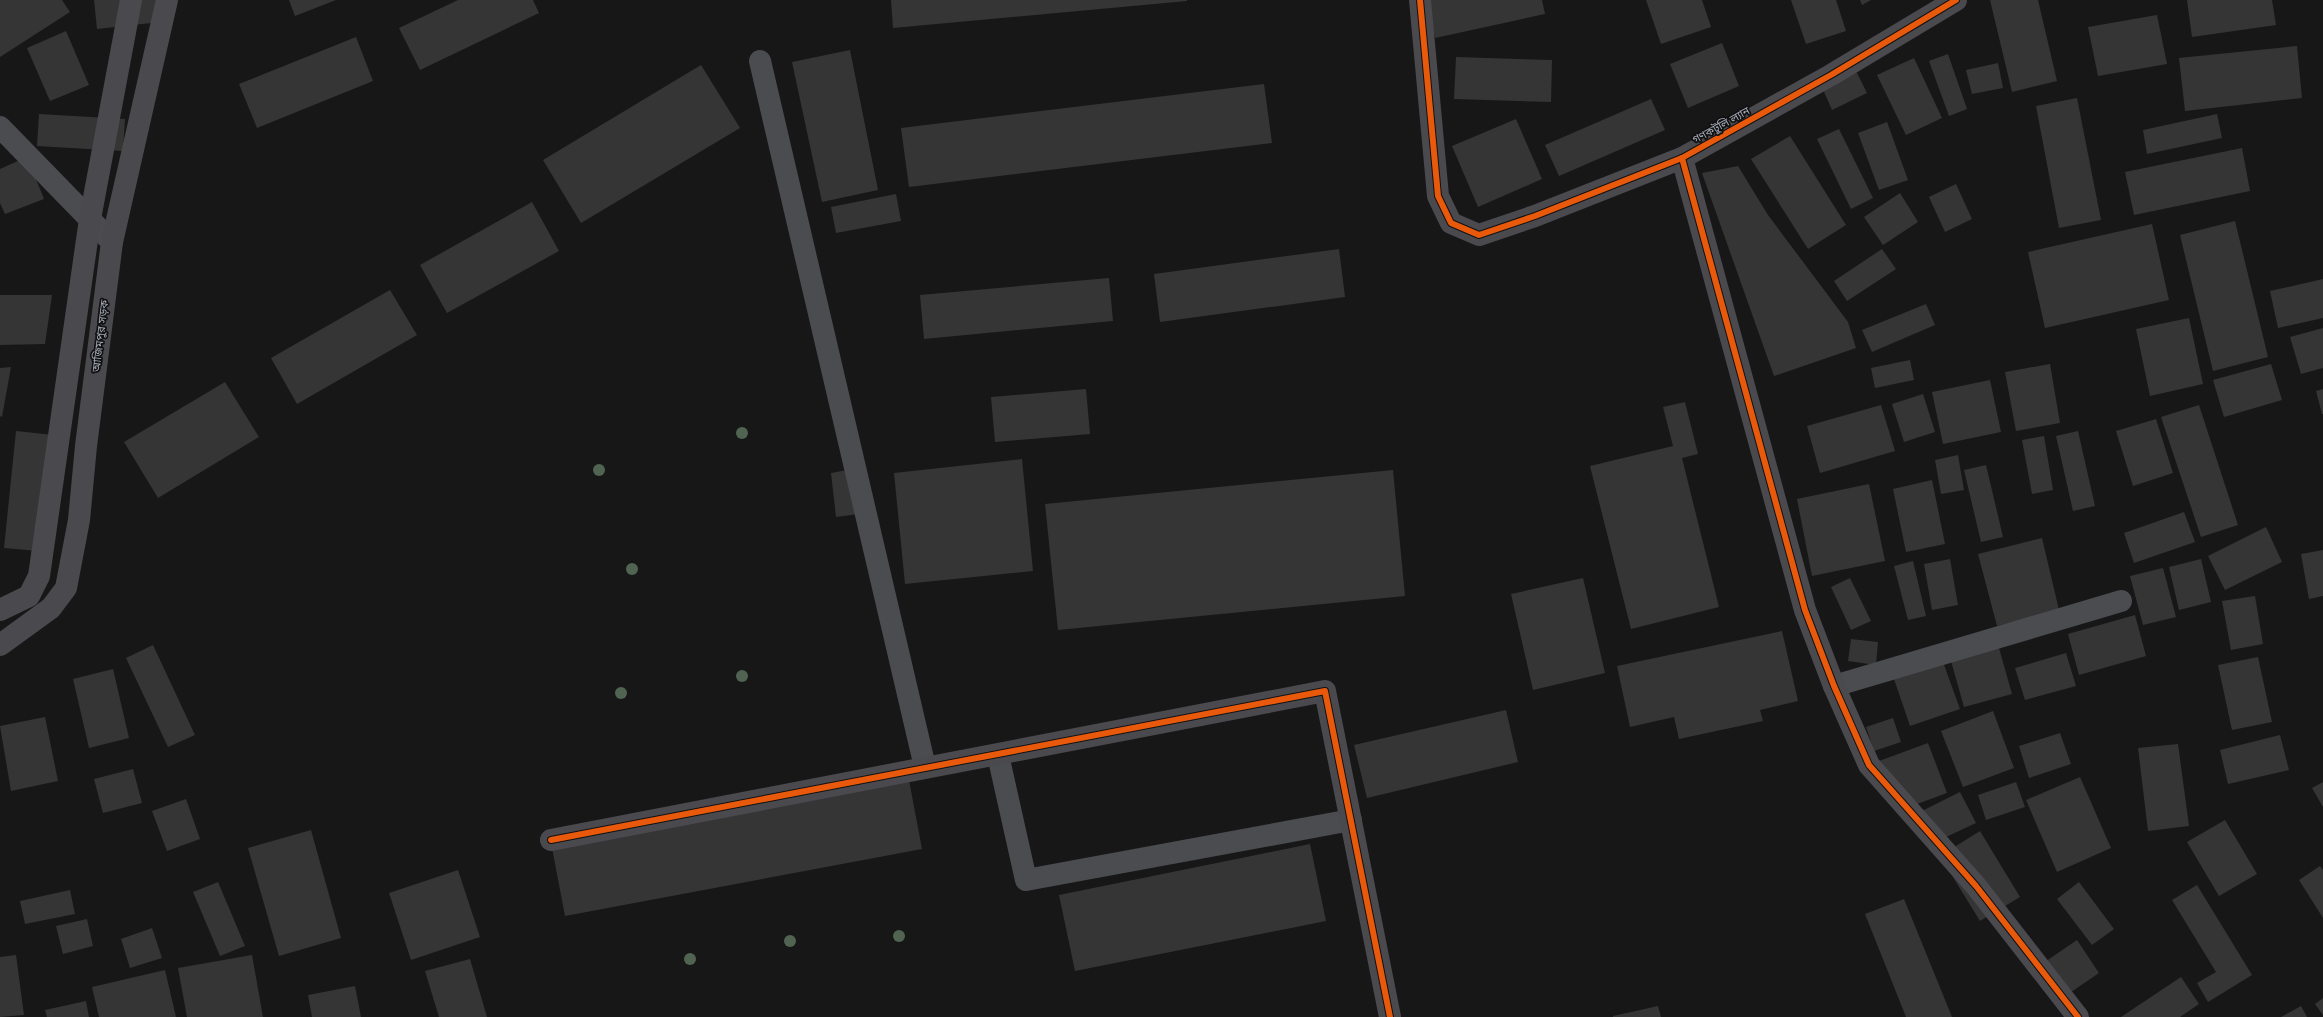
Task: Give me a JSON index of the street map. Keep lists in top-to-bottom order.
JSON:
{
  "streets": {
    "street": ["গণকটুলি ল্যান", "আজিমপুর সড়ক"]
  }
}
